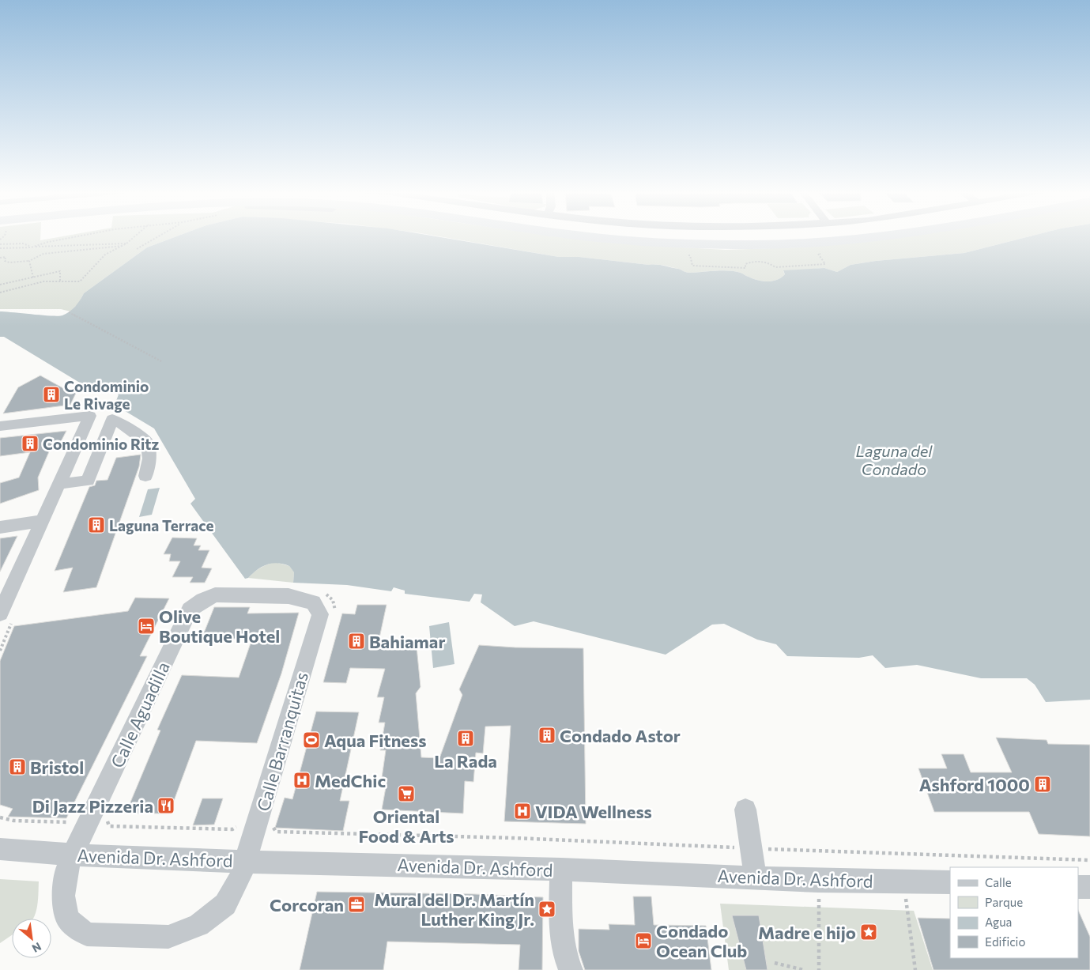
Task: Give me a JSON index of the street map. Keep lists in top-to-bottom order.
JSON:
{
  "streets": {
    "street": ["Calle Aguadilla", "Calle Barranquitas", "Avenida Dr. Ashford"]
  },
  "crossings": [
    ["Calle Aguadilla", "Calle Barranquitas"],
    ["Calle Aguadilla", "Avenida Dr. Ashford"],
    ["Calle Barranquitas", "Avenida Dr. Ashford"]
  ],
  "water": ["Laguna del Condado"],
  "places": {
    "building": [
      "Condominio Le Rivage",
      "Condominio Ritz",
      "Laguna Terrace",
      "Bahiamar",
      "Condado Astor",
      "La Rada",
      "Bristol",
      "Ashford 1000"
    ],
    "hotel": ["Olive Boutique Hotel", "Condado Ocean Club"],
    "sports": ["Aqua Fitness"],
    "hospital": ["MedChic", "VIDA Wellness"],
    "supermarket": ["Oriental Food & Arts"],
    "restaurant": ["Di Jazz Pizzeria"],
    "office": ["Corcoran"],
    "place": ["Mural del Dr. Martín Luther King Jr.", "Madre e hijo"]
  },
  "legend": [
    "Calle",
    "Parque",
    "Agua",
    "Edificio"
  ],
  "north": "bottom right"
}
